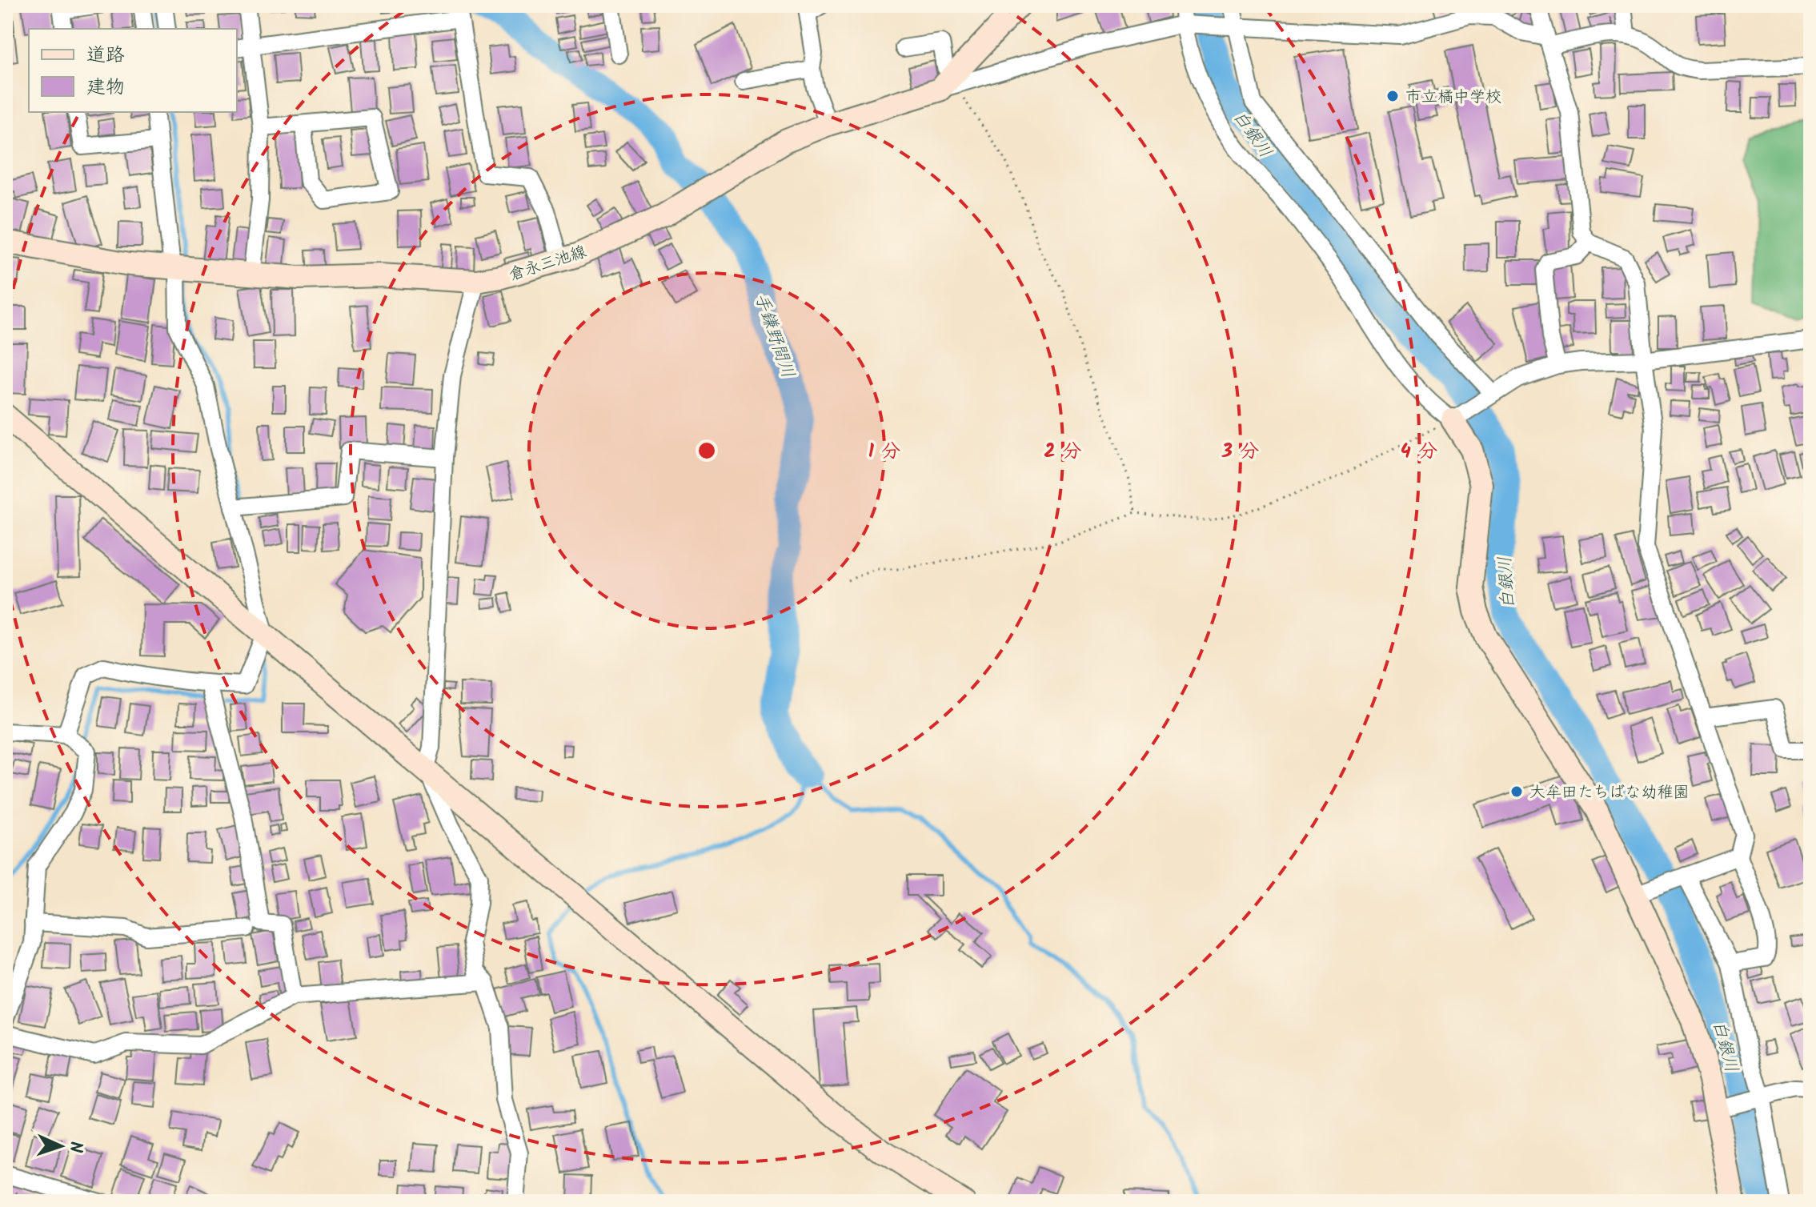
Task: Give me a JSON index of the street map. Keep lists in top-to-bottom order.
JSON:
{
  "streets": {
    "street": ["倉永三池線"]
  },
  "water": ["白銀川", "手鎌野間川"],
  "places": ["市立橘中学校", "大牟田たちばな幼稚園"],
  "legend": ["道路", "建物"],
  "north": "right",
  "rings": [
    "1 分",
    "2 分",
    "3 分",
    "4 分"
  ]
}
